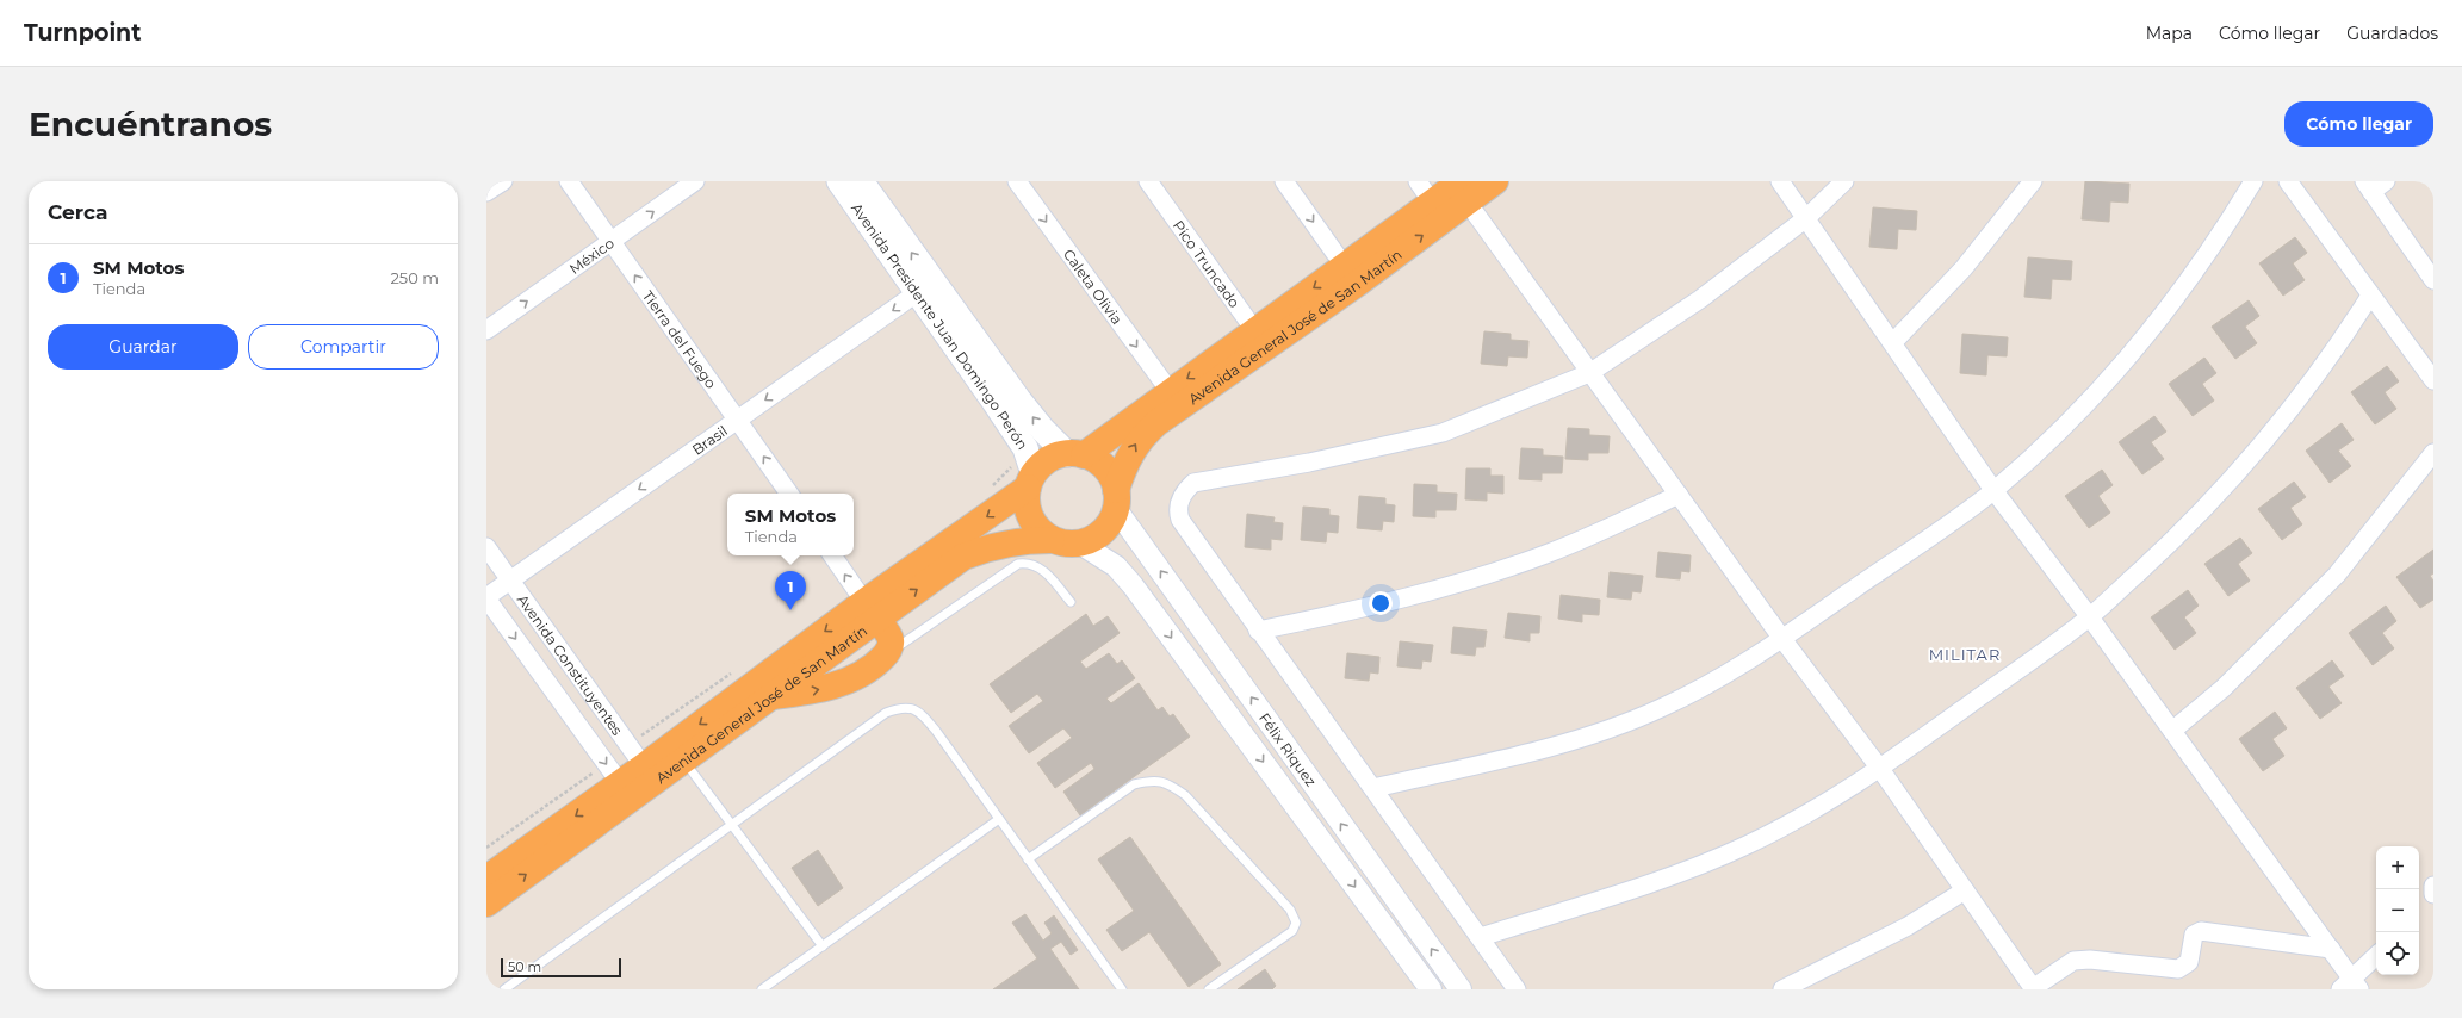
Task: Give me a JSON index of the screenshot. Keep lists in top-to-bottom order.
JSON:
{
  "streets": {
    "highway": ["Avenida General José de San Martín"],
    "main road": ["Avenida Presidente Juan Domingo Perón"],
    "street": [
      "México",
      "Pico Truncado",
      "Caleta Olivia",
      "Tierra del Fuego",
      "Brasil",
      "Avenida Constituyentes",
      "Félix Riquez"
    ]
  },
  "crossings": [
    ["México", "Tierra del Fuego"],
    ["Pico Truncado", "Avenida General José de San Martín"],
    ["Caleta Olivia", "Avenida General José de San Martín"],
    ["Avenida General José de San Martín", "Avenida Presidente Juan Domingo Perón"],
    ["Avenida General José de San Martín", "Avenida Constituyentes"],
    ["Avenida General José de San Martín", "Félix Riquez"],
    ["Avenida Presidente Juan Domingo Perón", "Brasil"],
    ["Avenida Presidente Juan Domingo Perón", "Félix Riquez"],
    ["Tierra del Fuego", "Brasil"],
    ["Brasil", "Avenida Constituyentes"]
  ],
  "one_way": [
    "México",
    "Caleta Olivia",
    "Tierra del Fuego",
    "Brasil"
  ],
  "districts": ["MILITAR"],
  "scale_bar": "50 m",
  "page": {
    "header": "Turnpoint",
    "nav": ["Mapa", "Cómo llegar", "Guardados"],
    "buttons": [
      "Cómo llegar",
      ["Guardar", "Compartir"]
    ],
    "title": "Encuéntranos",
    "heading": "Cerca",
    "list": [
      {
        "mark": "1",
        "name": "SM Motos",
        "note": "Tienda",
        "value": "250 m"
      }
    ],
    "popup": ["SM Motos", "Tienda"],
    "pins": "1",
    "map_buttons": ["+", "−"],
    "scale": "50 m"
  }
}
